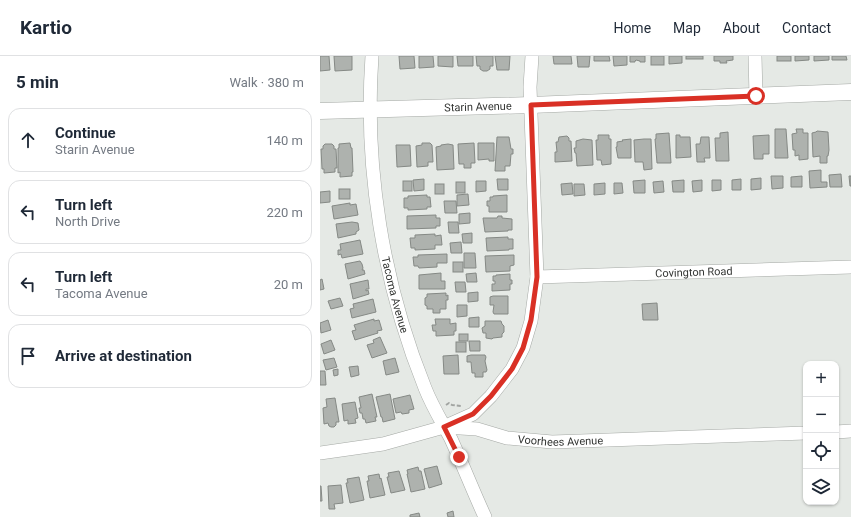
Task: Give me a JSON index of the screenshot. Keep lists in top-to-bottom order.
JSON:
{
  "streets": {
    "street": [
      "Starin Avenue",
      "Covington Road",
      "Tacoma Avenue",
      "Voorhees Avenue"
    ]
  },
  "crossings": [
    ["Starin Avenue", "Tacoma Avenue"],
    ["Tacoma Avenue", "Voorhees Avenue"]
  ],
  "page": {
    "header": "Kartio",
    "nav": [
      "Home",
      "Map",
      "About",
      "Contact"
    ],
    "heading": ["5 min", "Walk · 380 m"],
    "list": [
      ["Continue", "Starin Avenue", "140 m"],
      ["Turn left", "North Drive", "220 m"],
      ["Turn left", "Tacoma Avenue", "20 m"],
      "Arrive at destination"
    ],
    "map_buttons": ["+", "−"]
  }
}
